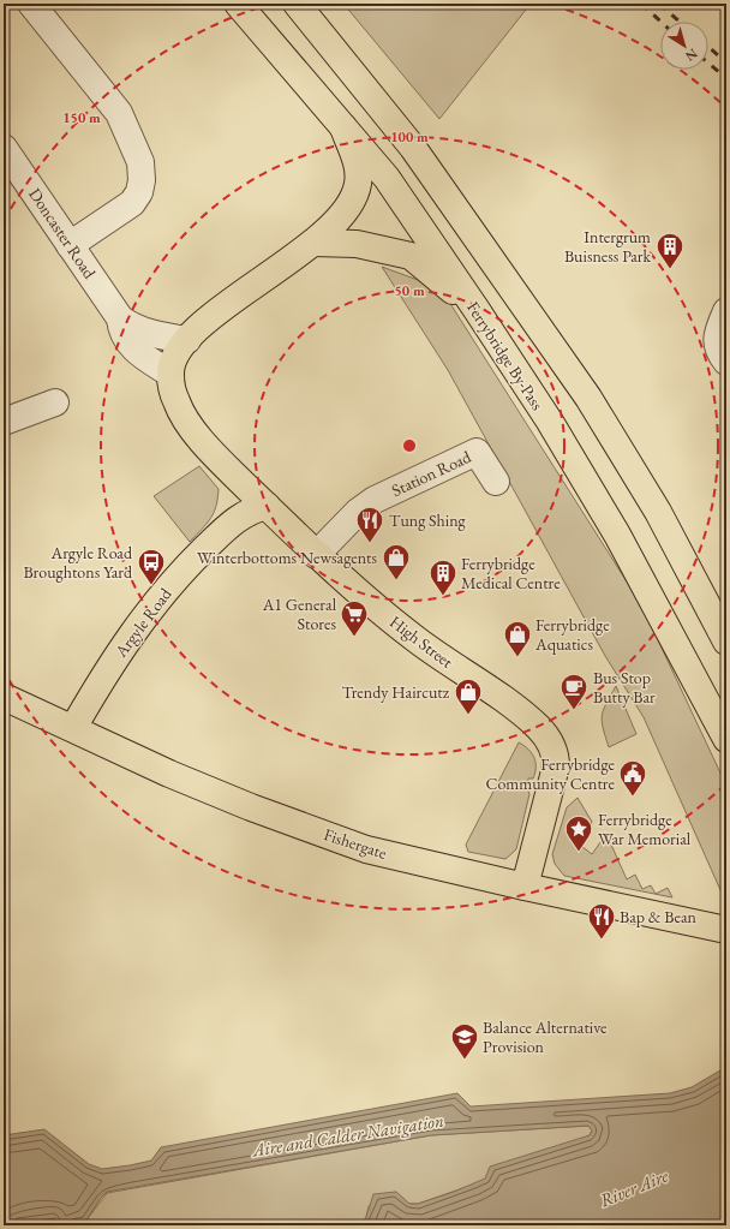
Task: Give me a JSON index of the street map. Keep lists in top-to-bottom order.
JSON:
{
  "streets": {
    "main road": [
      "Ferrybridge By-Pass",
      "Argyle Road",
      "High Street",
      "Fishergate"
    ],
    "street": ["Doncaster Road", "Station Road"]
  },
  "crossings": [
    ["Station Road", "High Street"],
    ["Argyle Road", "High Street"],
    ["Argyle Road", "Fishergate"],
    ["High Street", "Fishergate"]
  ],
  "water": ["Aire and Calder Navigation", "River Aire"],
  "places": {
    "building": ["Intergrum Buisness Park", "Ferrybridge Medical Centre"],
    "restaurant": ["Tung Shing", "Bap & Bean"],
    "shop": ["Winterbottoms Newsagents", "Ferrybridge Aquatics", "Trendy Haircutz"],
    "bus stop": ["Argyle Road Broughtons Yard"],
    "supermarket": ["A1 General Stores"],
    "cafe": ["Bus Stop Butty Bar"],
    "public building": ["Ferrybridge Community Centre"],
    "place": ["Ferrybridge War Memorial"],
    "school or university": ["Balance Alternative Provision"]
  },
  "north": "bottom right",
  "rings": ["150 m", "100 m", "50 m"]
}
